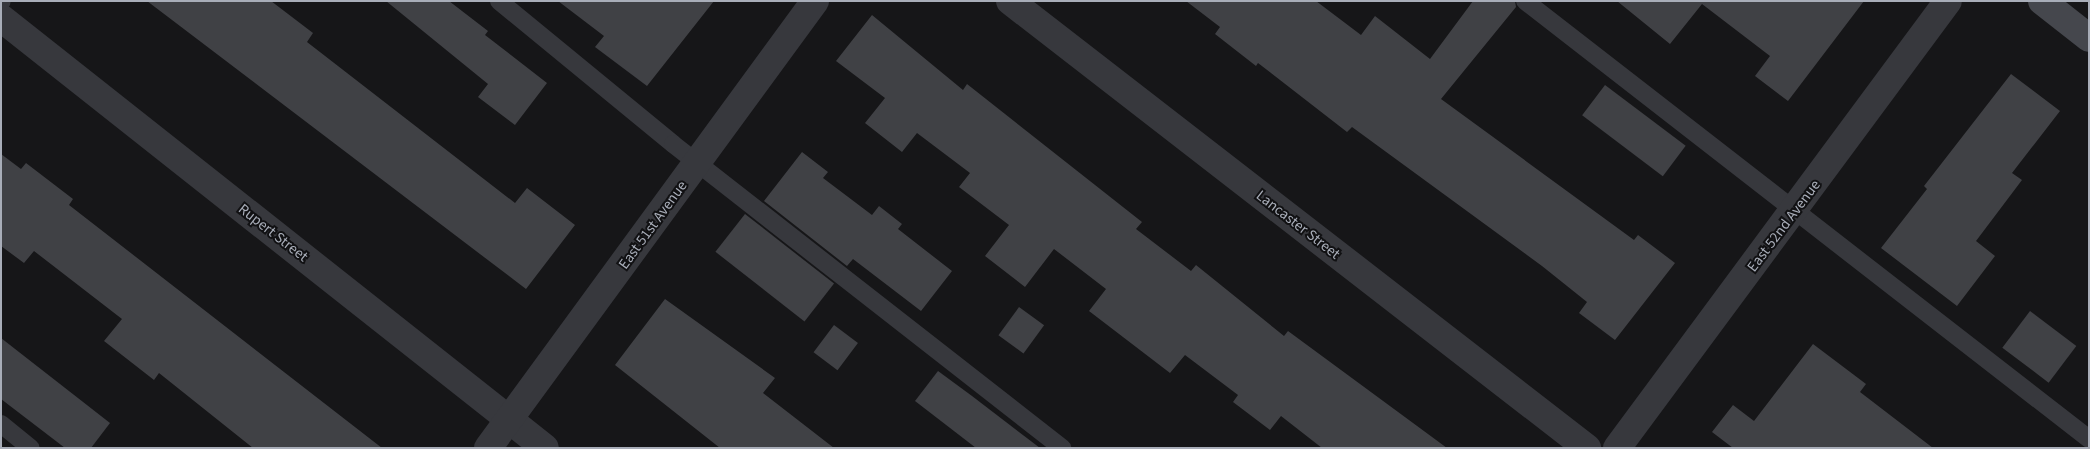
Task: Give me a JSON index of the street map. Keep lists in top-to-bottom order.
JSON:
{
  "streets": {
    "street": [
      "East 51st Avenue",
      "Lancaster Street",
      "East 52nd Avenue",
      "Rupert Street"
    ]
  },
  "crossings": [
    ["East 51st Avenue", "Rupert Street"]
  ]
}
